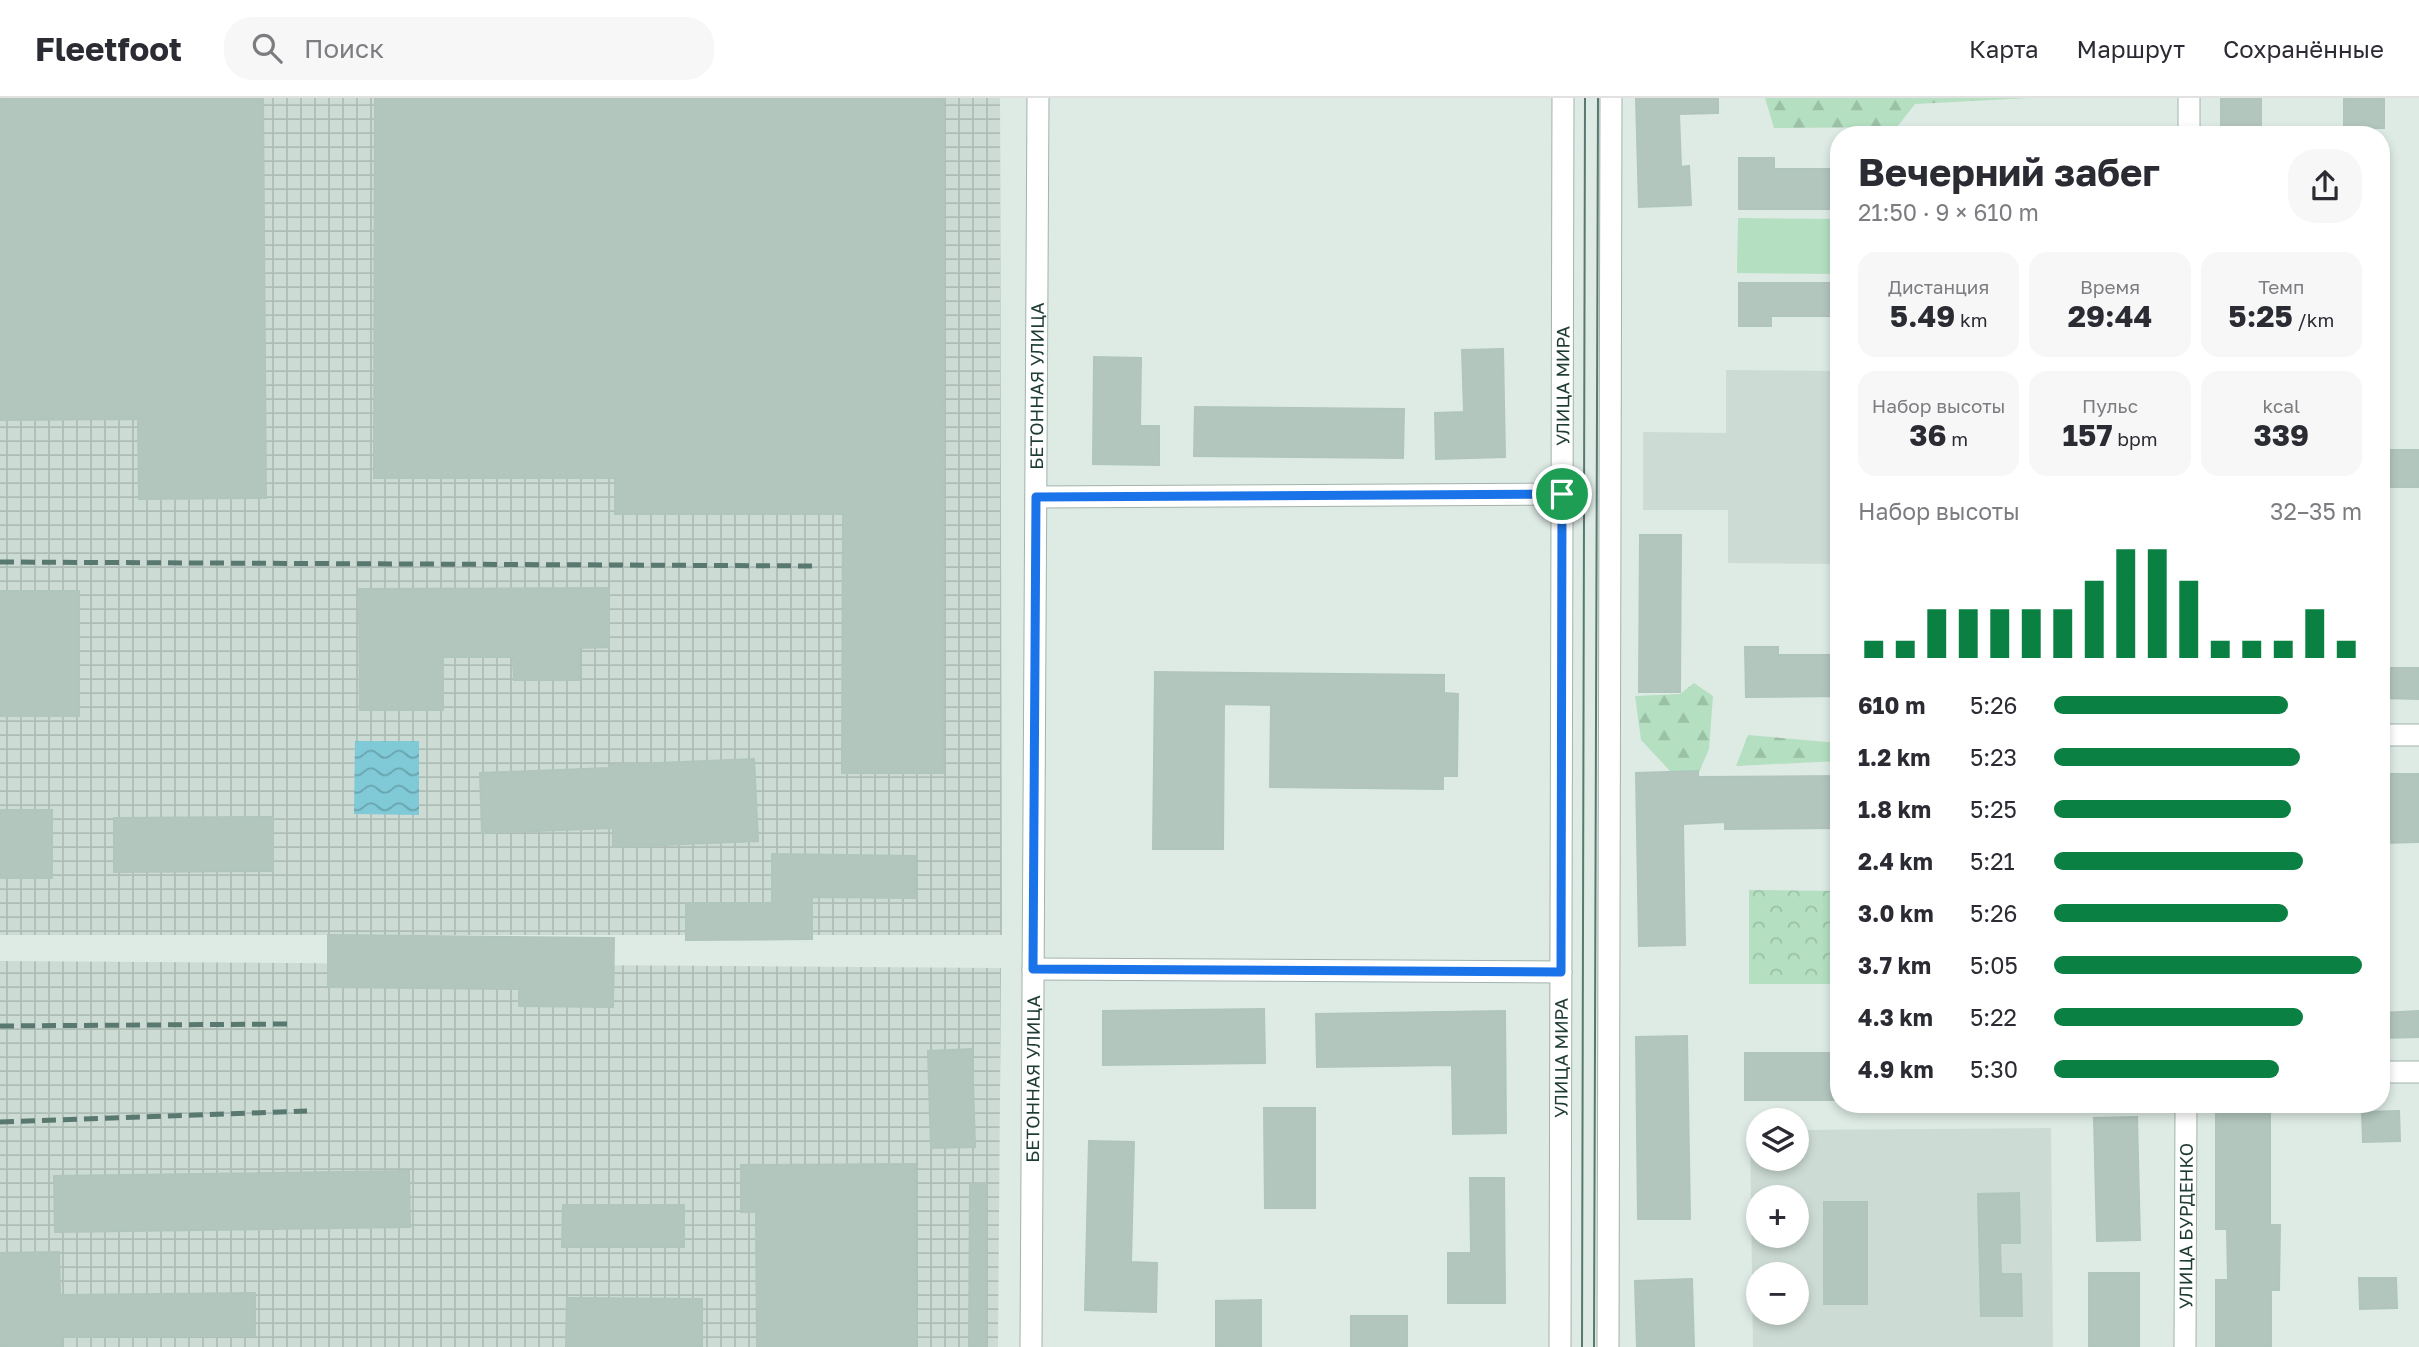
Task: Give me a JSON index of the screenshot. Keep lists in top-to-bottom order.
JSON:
{
  "streets": {
    "street": ["БЕТОННАЯ УЛИЦА", "УЛИЦА МИРА", "УЛИЦА БУРДЕНКО"]
  },
  "page": {
    "header": "Fleetfoot",
    "search": "Поиск",
    "nav": ["Карта", "Маршрут", "Сохранённые"],
    "heading": ["Вечерний забег", "21:50 · 9 × 610 m"],
    "stats": [
      ["Дистанция", "5.49 km"],
      ["Время", "29:44"],
      ["Темп", "5:25 /km"],
      ["Набор высоты", "36 m"],
      ["Пульс", "157 bpm"],
      ["kcal", "339"]
    ],
    "chart": ["Набор высоты", "32–35 m"],
    "list": [
      {
        "name": "610 m",
        "note": "5:26"
      },
      {
        "name": "1.2 km",
        "note": "5:23"
      },
      {
        "name": "1.8 km",
        "note": "5:25"
      },
      {
        "name": "2.4 km",
        "note": "5:21"
      },
      {
        "name": "3.0 km",
        "note": "5:26"
      },
      {
        "name": "3.7 km",
        "note": "5:05"
      },
      {
        "name": "4.3 km",
        "note": "5:22"
      },
      {
        "name": "4.9 km",
        "note": "5:30"
      }
    ],
    "map_buttons": ["+", "−"]
  }
}
